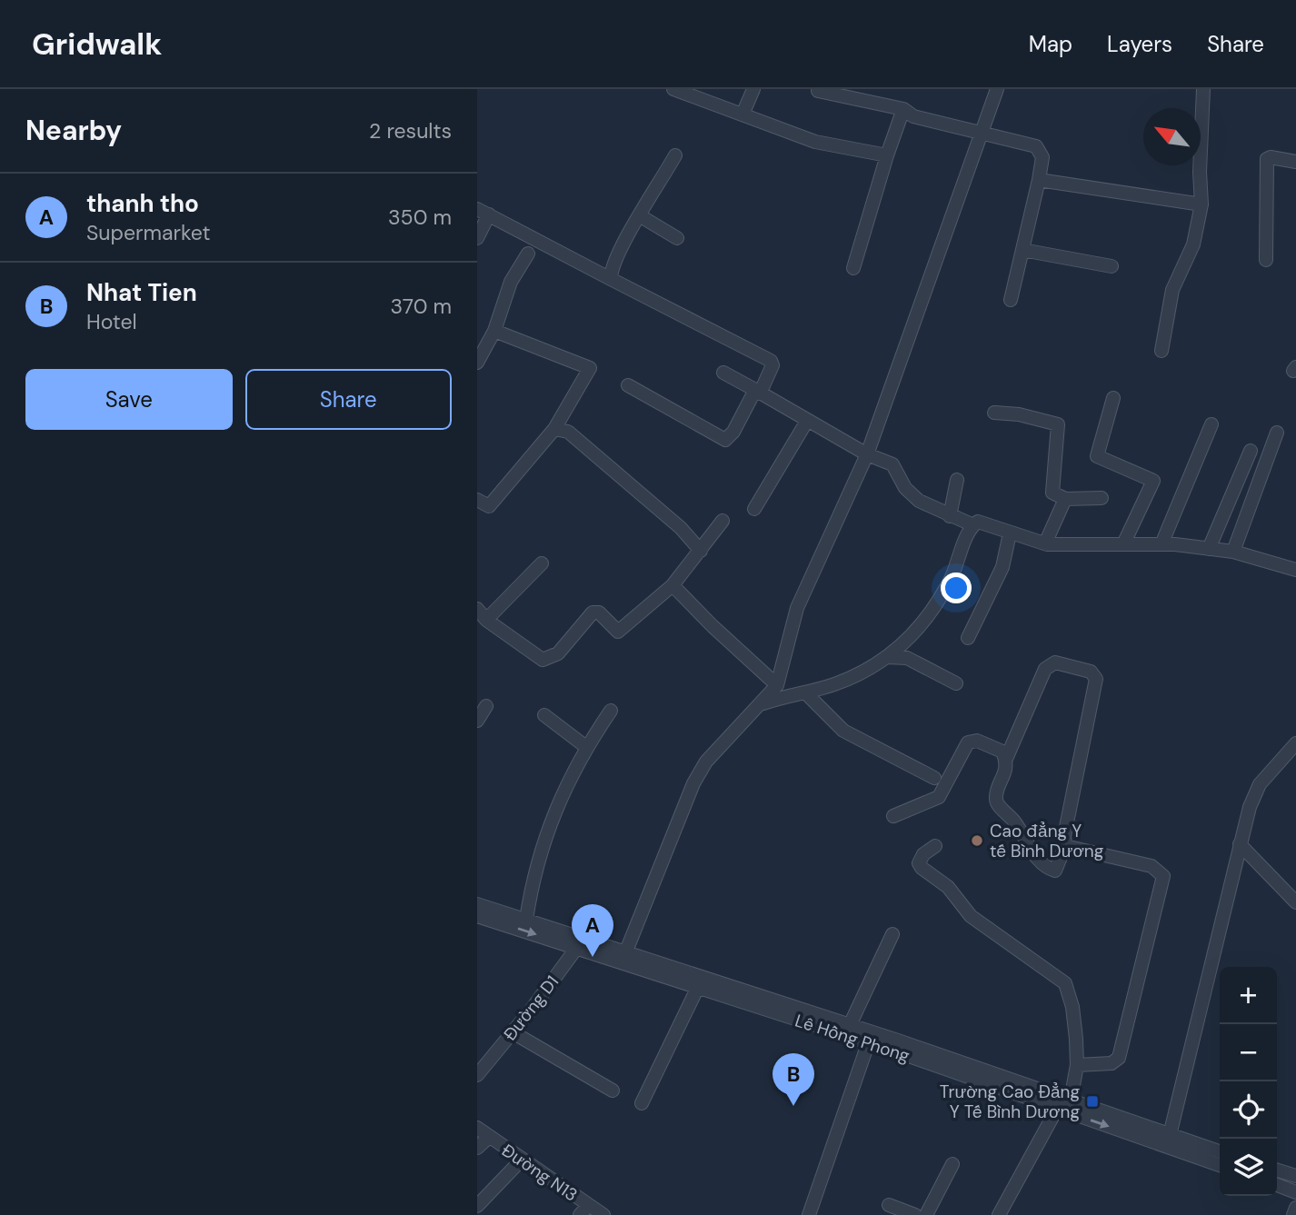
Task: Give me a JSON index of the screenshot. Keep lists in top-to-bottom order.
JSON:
{
  "streets": {
    "street": ["Đường D1", "Lê Hồng Phong", "Đường N13"]
  },
  "crossings": [
    ["Đường D1", "Lê Hồng Phong"]
  ],
  "places": {
    "other": ["Cao đẳng Y tế Bình Dương"],
    "transit": ["Trường Cao Đẳng Y Tế Bình Dương"]
  },
  "north": "top left",
  "page": {
    "header": "Gridwalk",
    "nav": ["Map", "Layers", "Share"],
    "heading": ["Nearby", "2 results"],
    "list": [
      {
        "mark": "A",
        "name": "thanh tho",
        "note": "Supermarket",
        "value": "350 m"
      },
      {
        "mark": "B",
        "name": "Nhat Tien",
        "note": "Hotel",
        "value": "370 m"
      }
    ],
    "buttons": ["Save", "Share"],
    "pins": ["A", "B"],
    "map_buttons": ["+", "−"]
  }
}
